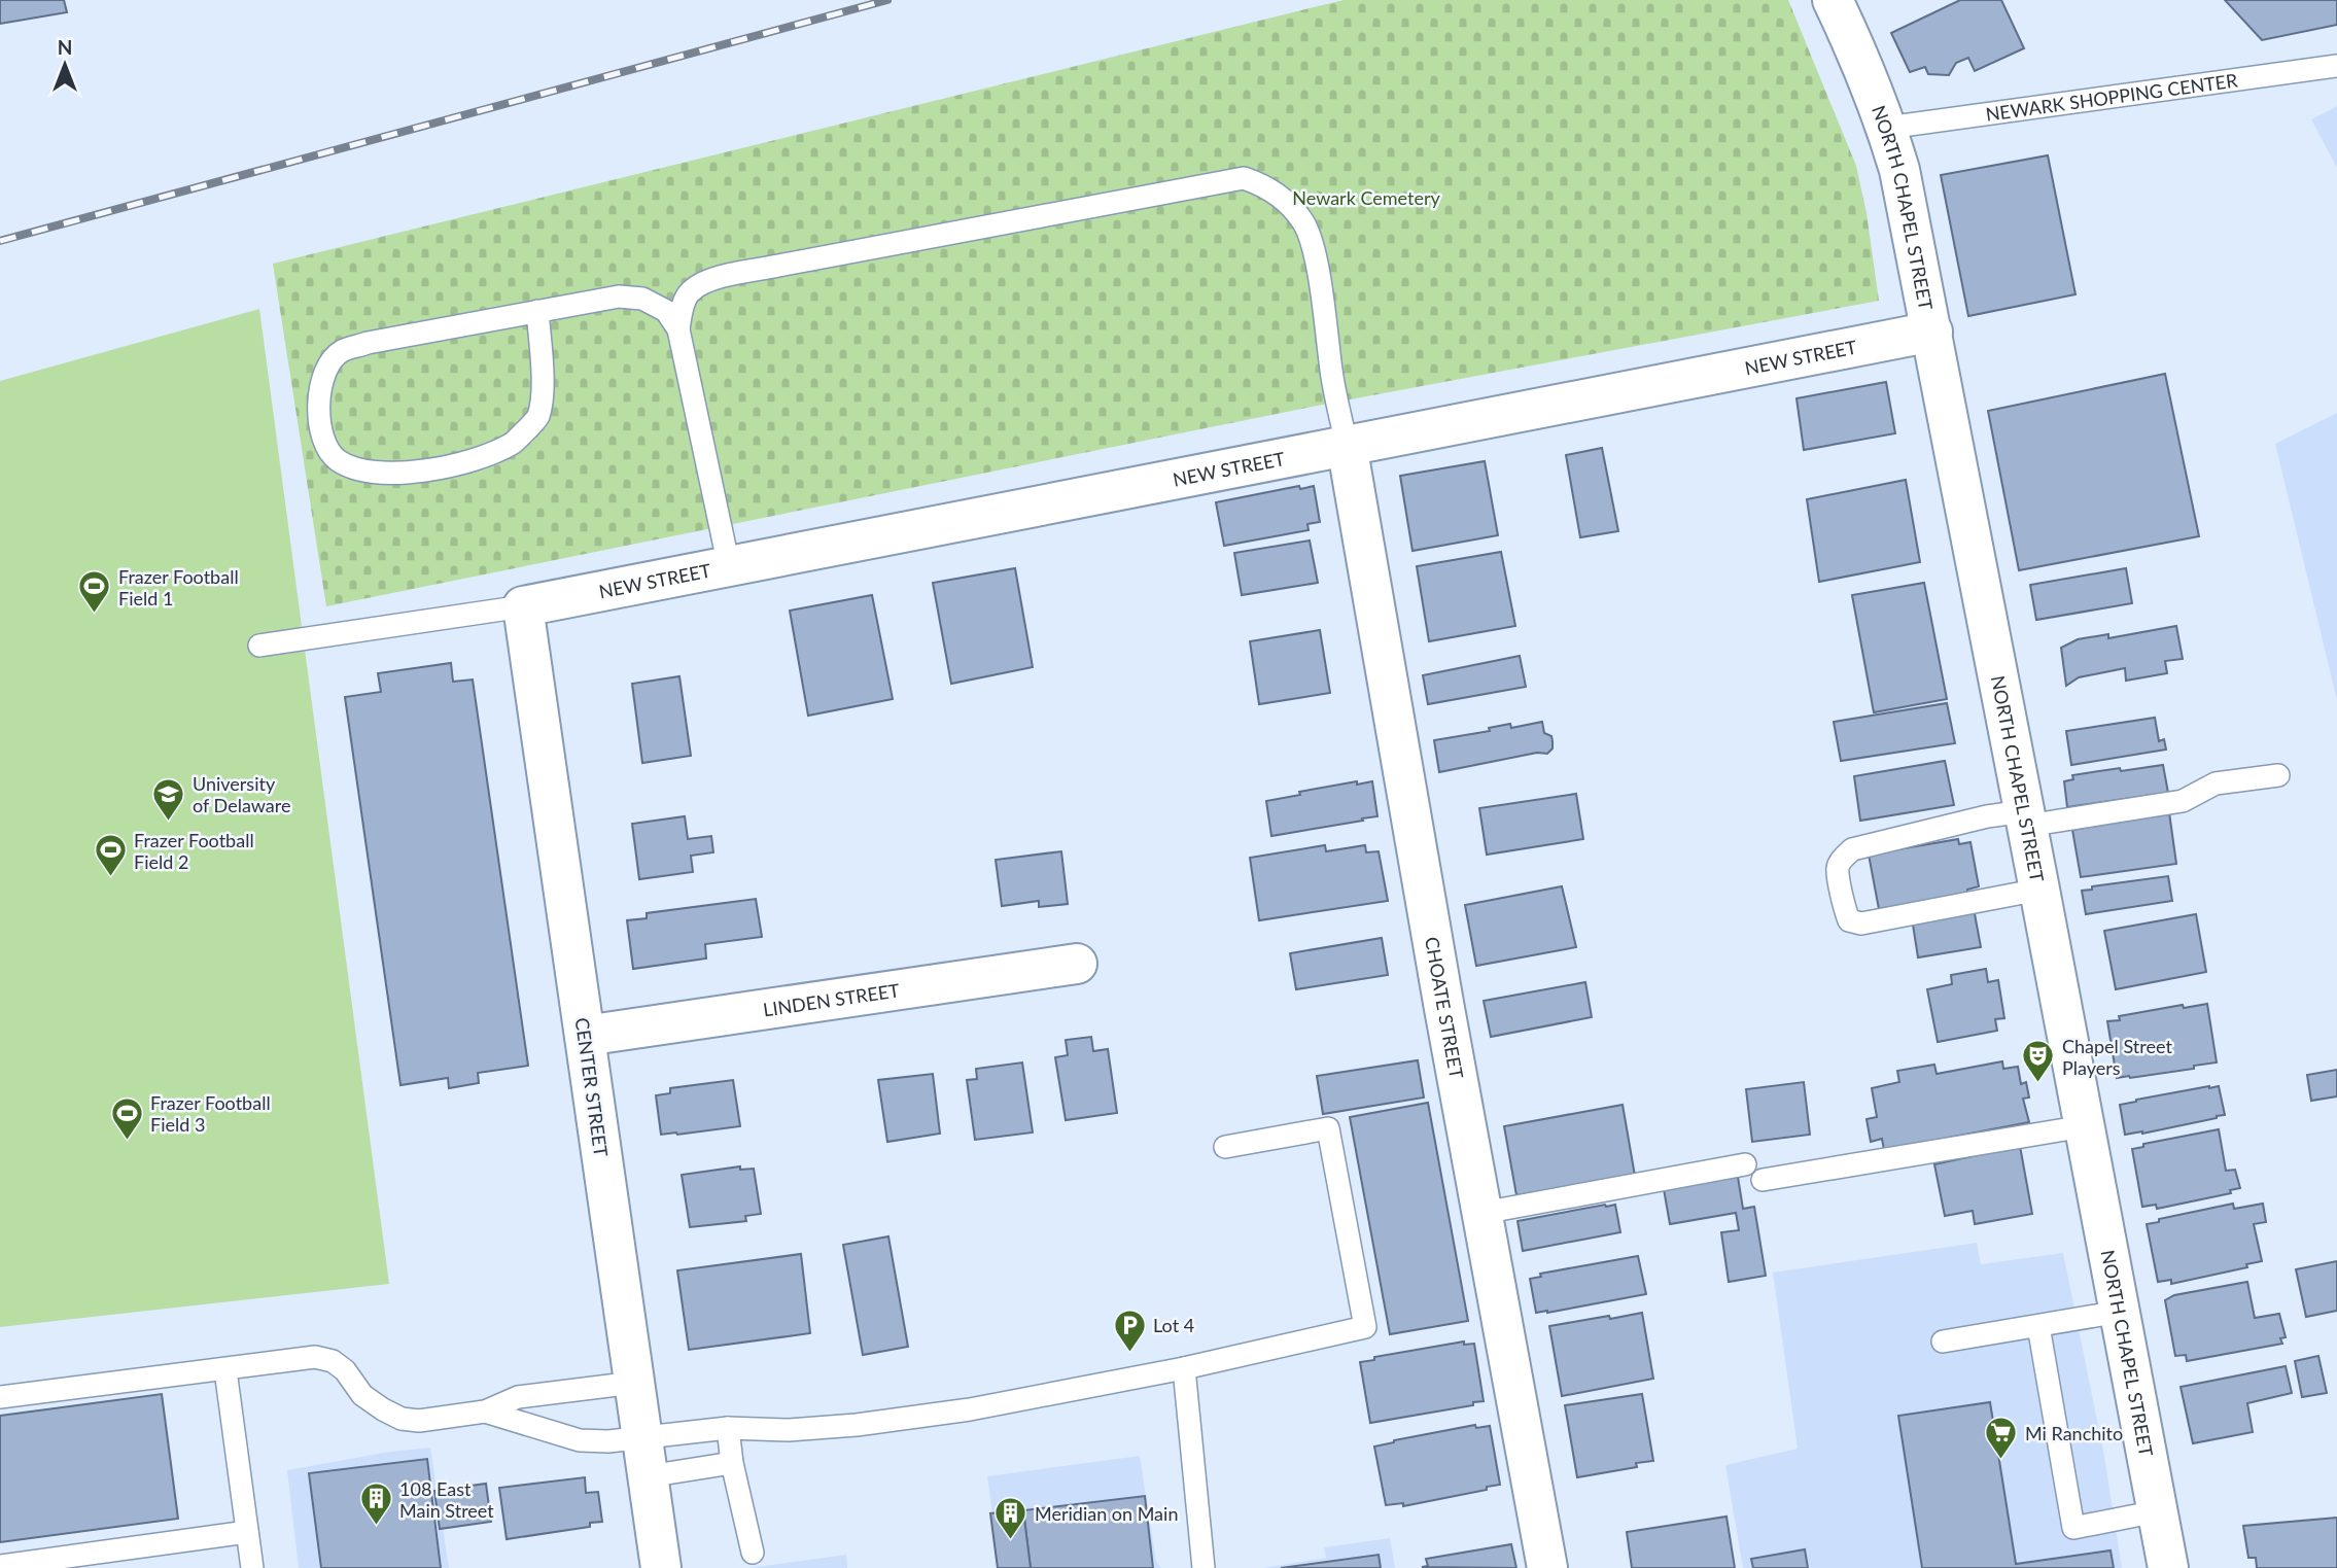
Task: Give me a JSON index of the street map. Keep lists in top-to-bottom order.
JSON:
{
  "streets": {
    "street": [
      "NORTH CHAPEL STREET",
      "NEW STREET",
      "LINDEN STREET",
      "CHOATE STREET",
      "CENTER STREET"
    ],
    "lane": ["NEWARK SHOPPING CENTER"]
  },
  "crossings": [
    ["NEWARK SHOPPING CENTER", "NORTH CHAPEL STREET"],
    ["NORTH CHAPEL STREET", "NEW STREET"],
    ["NEW STREET", "CHOATE STREET"],
    ["NEW STREET", "CENTER STREET"],
    ["LINDEN STREET", "CENTER STREET"]
  ],
  "parks": ["Newark Cemetery"],
  "places": {
    "sports": ["Frazer Football Field 1", "Frazer Football Field 2", "Frazer Football Field 3"],
    "school or university": ["University of Delaware"],
    "theatre": ["Chapel Street Players"],
    "parking": ["Lot 4"],
    "supermarket": ["Mi Ranchito"],
    "building": ["108 East Main Street", "Meridian on Main"]
  },
  "north": "top"
}
